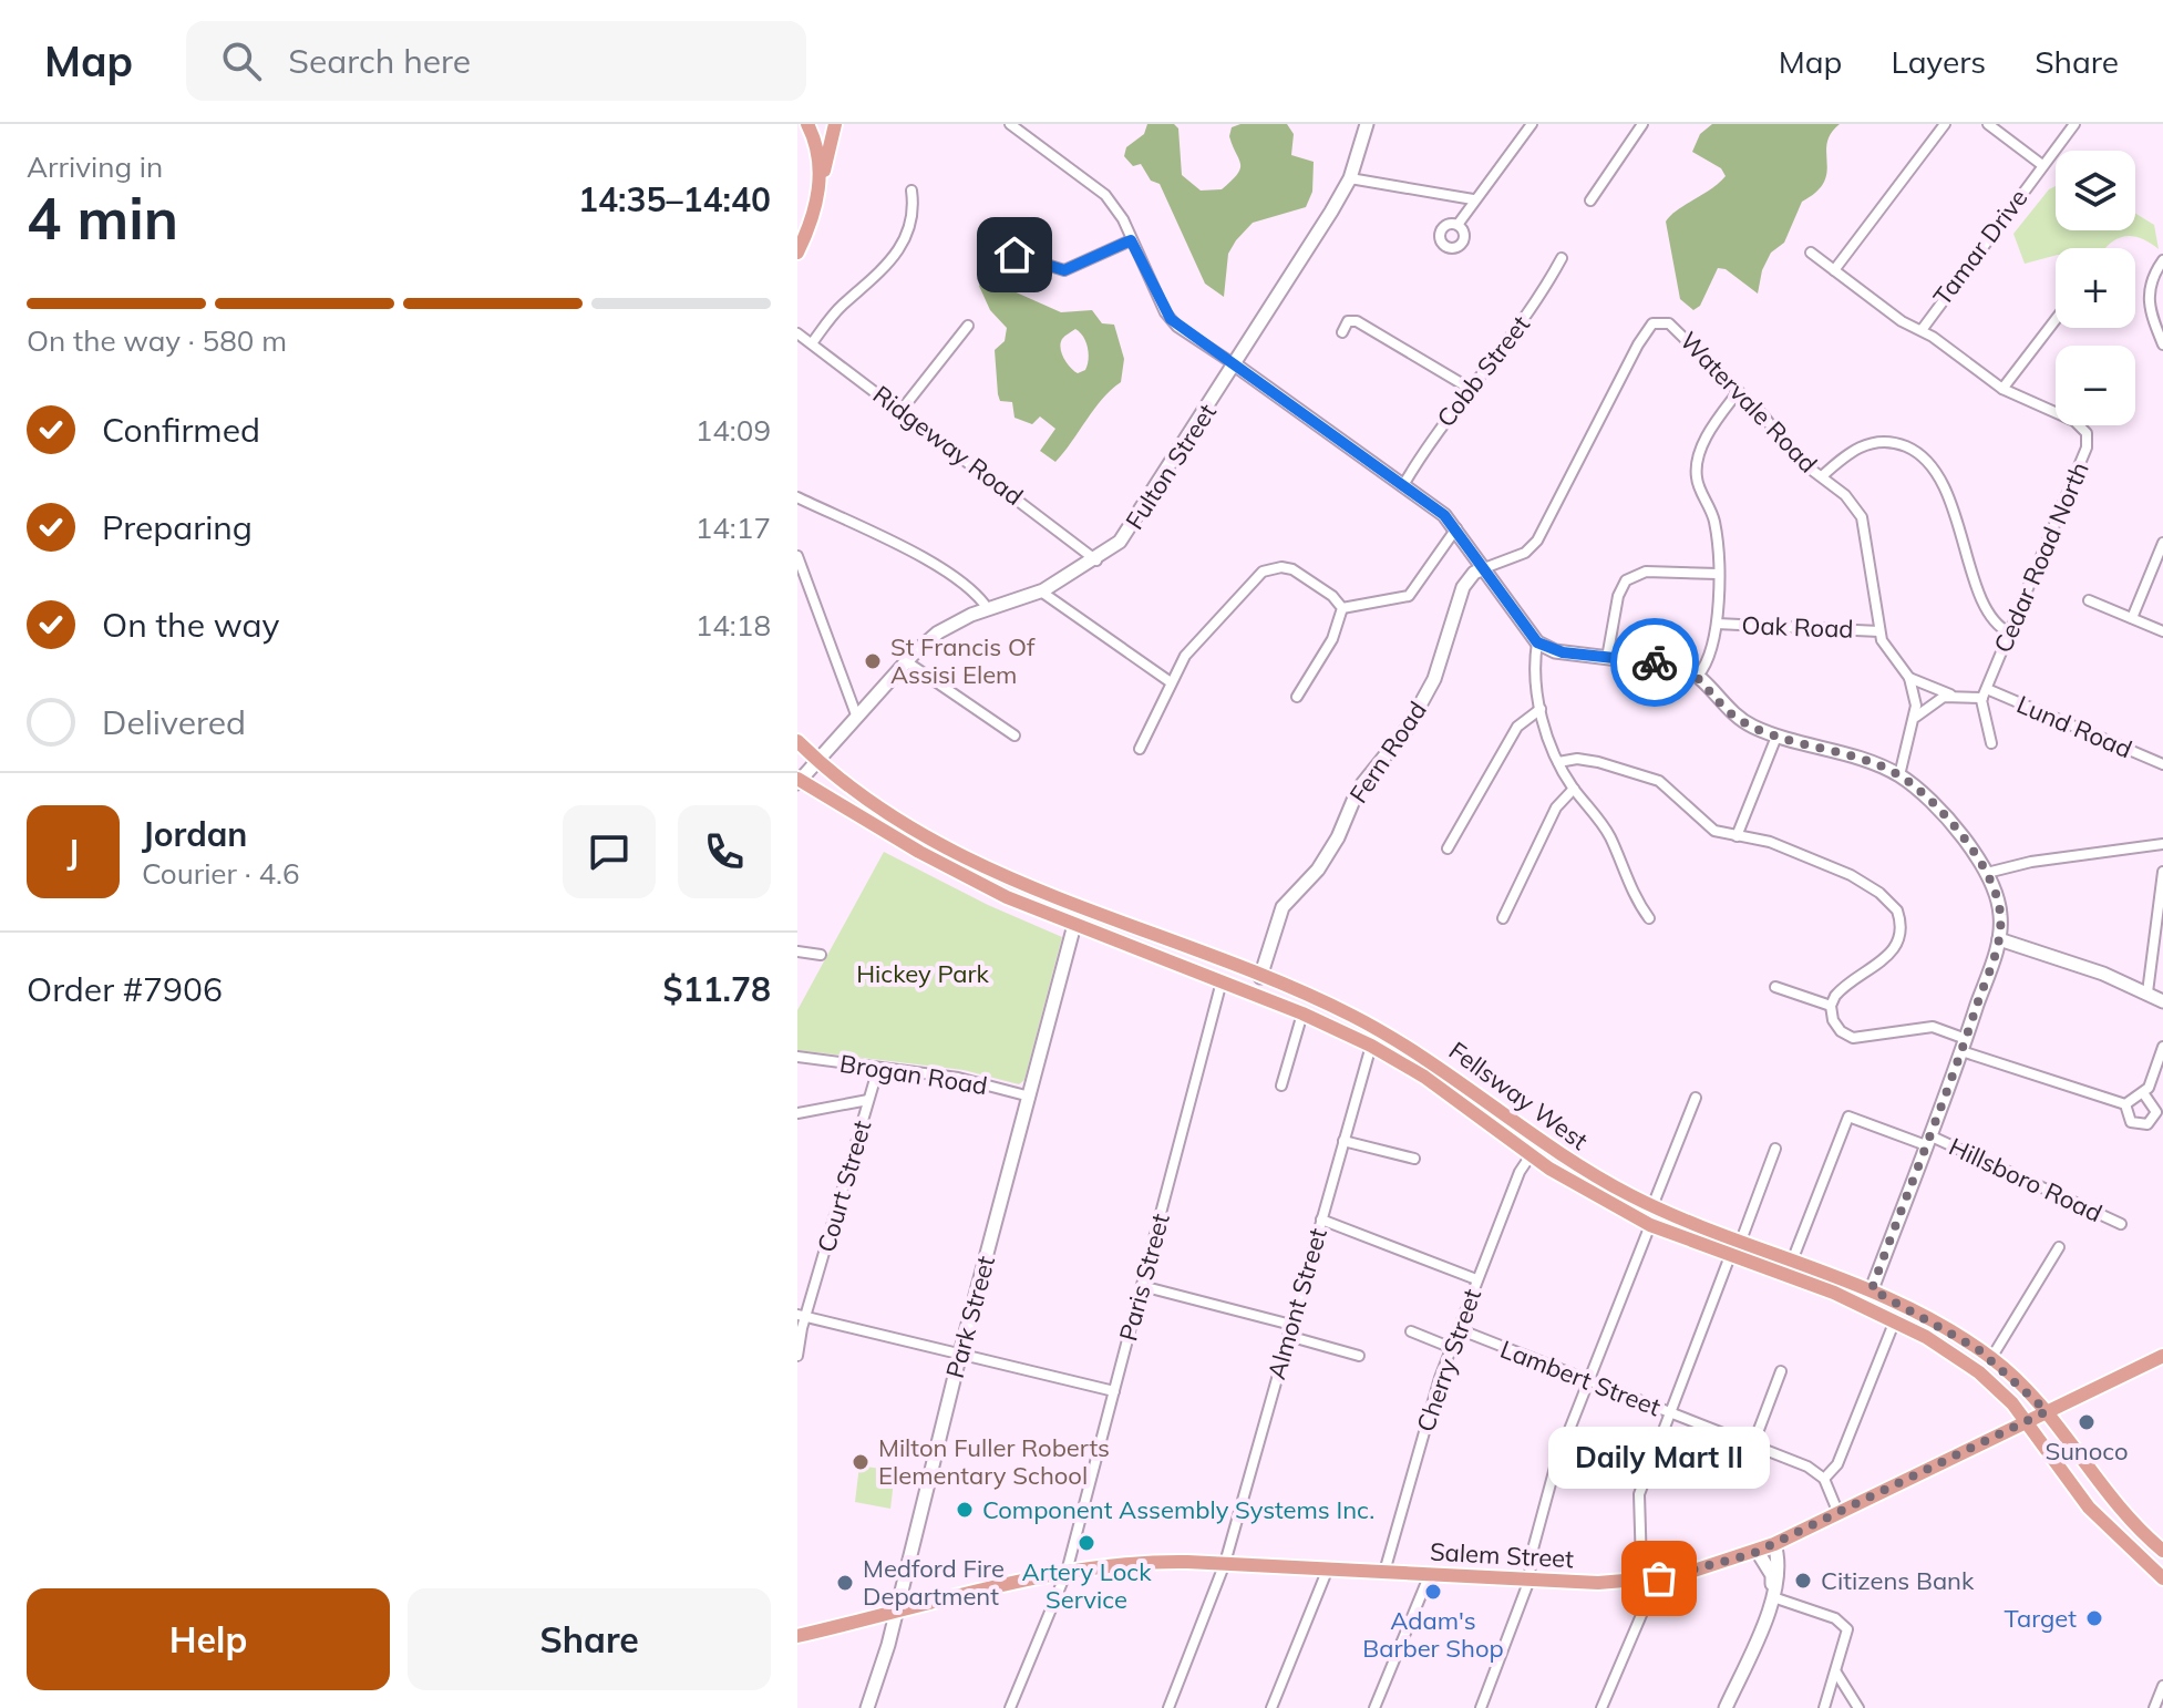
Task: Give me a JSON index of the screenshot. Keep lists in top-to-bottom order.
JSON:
{
  "streets": {
    "main road": ["Fellsway West", "Salem Street"],
    "street": [
      "Tamar Drive",
      "Cobb Street",
      "Watervale Road",
      "Ridgeway Road",
      "Fulton Street",
      "Cedar Road North",
      "Oak Road",
      "Lund Road",
      "Fern Road",
      "Brogan Road",
      "Hillsboro Road",
      "Court Street",
      "Paris Street",
      "Almont Street",
      "Park Street",
      "Cherry Street",
      "Lambert Street"
    ]
  },
  "crossings": [
    ["Tamar Drive", "Cedar Road North"],
    ["Watervale Road", "Oak Road"],
    ["Watervale Road", "Fern Road"],
    ["Ridgeway Road", "Fulton Street"],
    ["Fulton Street", "Fellsway West"],
    ["Cedar Road North", "Lund Road"],
    ["Fern Road", "Fellsway West"],
    ["Brogan Road", "Court Street"],
    ["Brogan Road", "Park Street"],
    ["Fellsway West", "Hillsboro Road"],
    ["Fellsway West", "Paris Street"],
    ["Fellsway West", "Almont Street"],
    ["Fellsway West", "Park Street"],
    ["Fellsway West", "Cherry Street"],
    ["Fellsway West", "Salem Street"],
    ["Paris Street", "Salem Street"],
    ["Almont Street", "Salem Street"],
    ["Park Street", "Salem Street"],
    ["Cherry Street", "Lambert Street"],
    ["Cherry Street", "Salem Street"]
  ],
  "parks": ["Hickey Park"],
  "places": [
    "St Francis Of Assisi Elem",
    "Sunoco",
    "Milton Fuller Roberts Elementary School",
    "Component Assembly Systems Inc.",
    "Artery Lock Service",
    "Daily Mart II",
    "Citizens Bank",
    "Medford Fire Department",
    "Adam's Barber Shop",
    "Target"
  ],
  "page": {
    "header": "Map",
    "search": "Search here",
    "nav": ["Map", "Layers", "Share"],
    "heading": ["4 min", "Arriving in", "14:35–14:40"],
    "panel": [
      "Jordan",
      "Courier · 4.6",
      "Order #7906",
      "$11.78"
    ],
    "map_buttons": ["+", "−"],
    "bar": "On the way · 580 m",
    "list": [
      ["Confirmed", "14:09"],
      ["Preparing", "14:17"],
      ["On the way", "14:18"],
      "Delivered"
    ],
    "round": "J",
    "bubble": "Daily Mart II",
    "buttons": ["Help", "Share"]
  }
}
